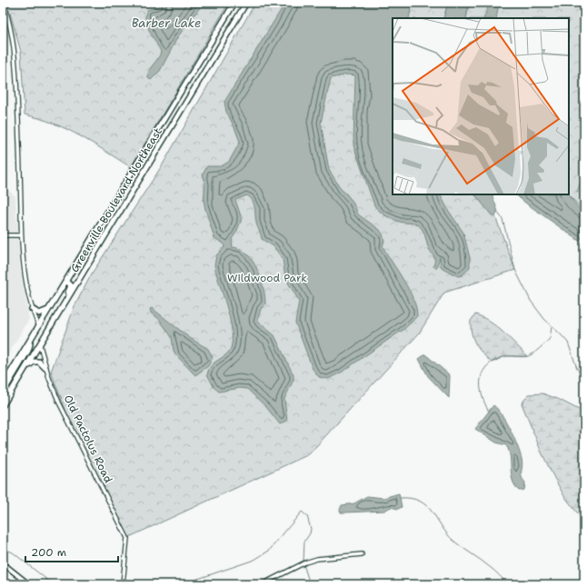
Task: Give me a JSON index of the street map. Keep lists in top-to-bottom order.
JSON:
{
  "streets": {
    "highway": ["Greenville Boulevard Northeast"],
    "street": ["Old Pactolus Road"]
  },
  "crossings": [
    ["Greenville Boulevard Northeast", "Old Pactolus Road"]
  ],
  "water": ["Barber Lake"],
  "parks": ["Wildwood Park"],
  "scale_bar": "200 m"
}
